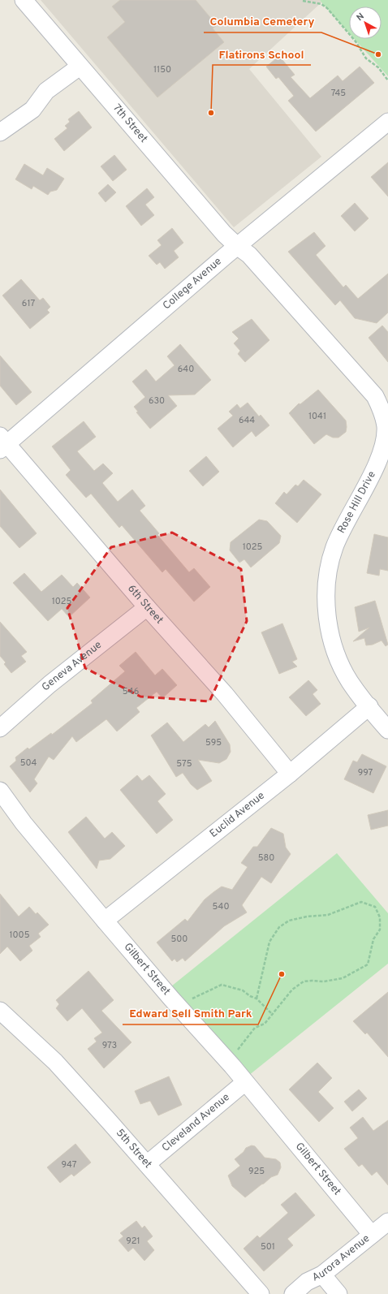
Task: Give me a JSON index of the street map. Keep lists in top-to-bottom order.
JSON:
{
  "streets": {
    "street": [
      "7th Street",
      "College Avenue",
      "Rose Hill Drive",
      "6th Street",
      "Geneva Avenue",
      "Euclid Avenue",
      "Gilbert Street",
      "Cleveland Avenue",
      "5th Street",
      "Aurora Avenue"
    ]
  },
  "crossings": [
    ["7th Street", "College Avenue"],
    ["7th Street", "Rose Hill Drive"],
    ["College Avenue", "Rose Hill Drive"],
    ["College Avenue", "6th Street"],
    ["Rose Hill Drive", "Euclid Avenue"],
    ["6th Street", "Geneva Avenue"],
    ["6th Street", "Euclid Avenue"],
    ["Euclid Avenue", "Gilbert Street"],
    ["Gilbert Street", "Cleveland Avenue"],
    ["Gilbert Street", "Aurora Avenue"],
    ["Cleveland Avenue", "5th Street"]
  ],
  "places": ["Columbia Cemetery", "Flatirons School", "Edward Sell Smith Park"],
  "house_numbers": [
    "1150",
    "745",
    "617",
    "640",
    "630",
    "1041",
    "644",
    "1025",
    "1025",
    "546",
    "595",
    "504",
    "575",
    "997",
    "580",
    "540",
    "1005",
    "500",
    "973",
    "947",
    "925",
    "921",
    "501"
  ],
  "north": "top left"
}
